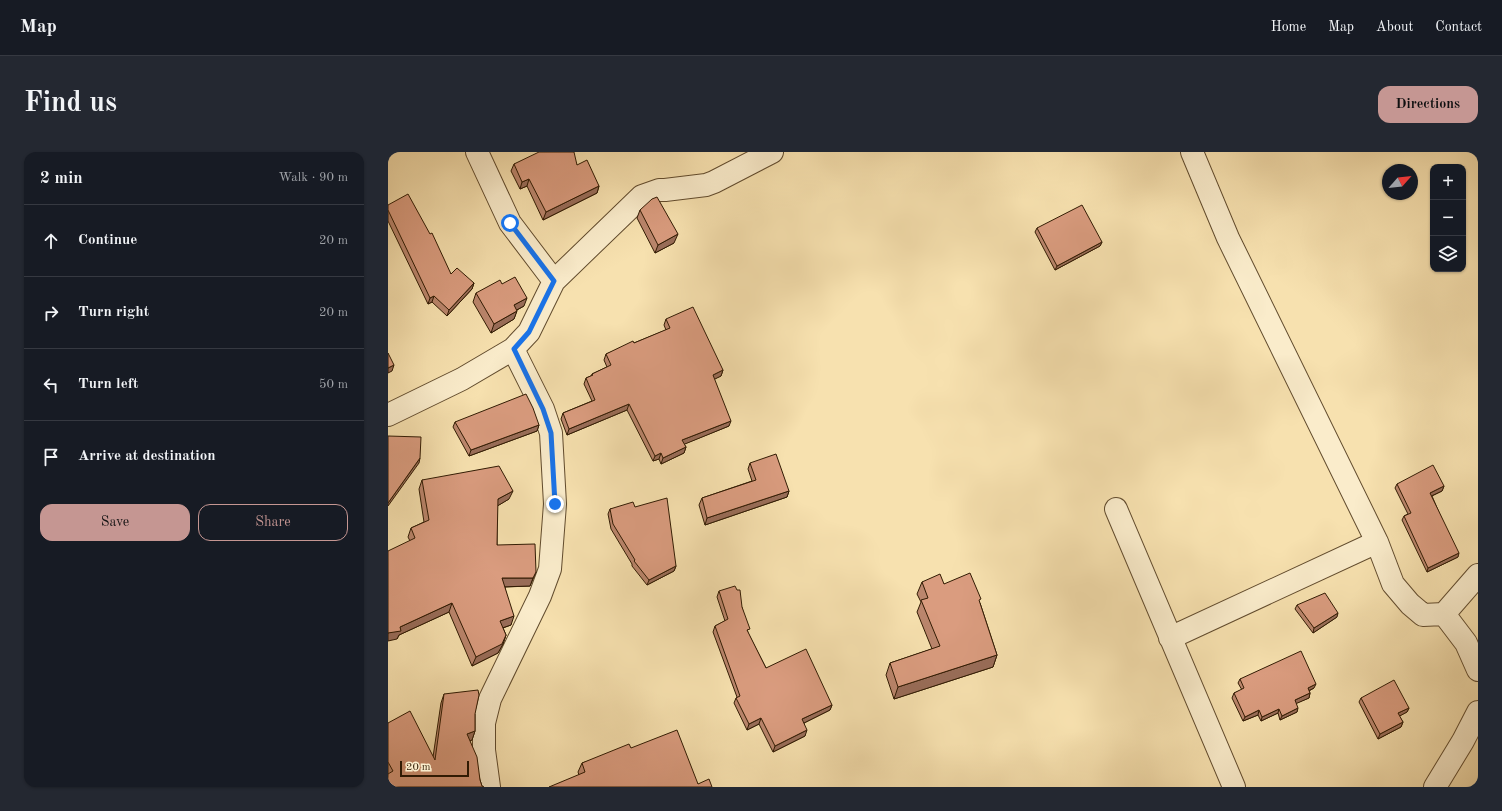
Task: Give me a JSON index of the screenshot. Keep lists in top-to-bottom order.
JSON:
{
  "scale_bar": "20 m",
  "north": "top right",
  "page": {
    "header": "Map",
    "nav": [
      "Home",
      "Map",
      "About",
      "Contact"
    ],
    "buttons": [
      "Directions",
      ["Save", "Share"]
    ],
    "title": "Find us",
    "heading": ["2 min", "Walk · 90 m"],
    "map_buttons": ["+", "−"],
    "list": [
      ["Continue", "20 m"],
      ["Turn right", "20 m"],
      ["Turn left", "50 m"],
      "Arrive at destination"
    ],
    "scale": "20 m"
  }
}
